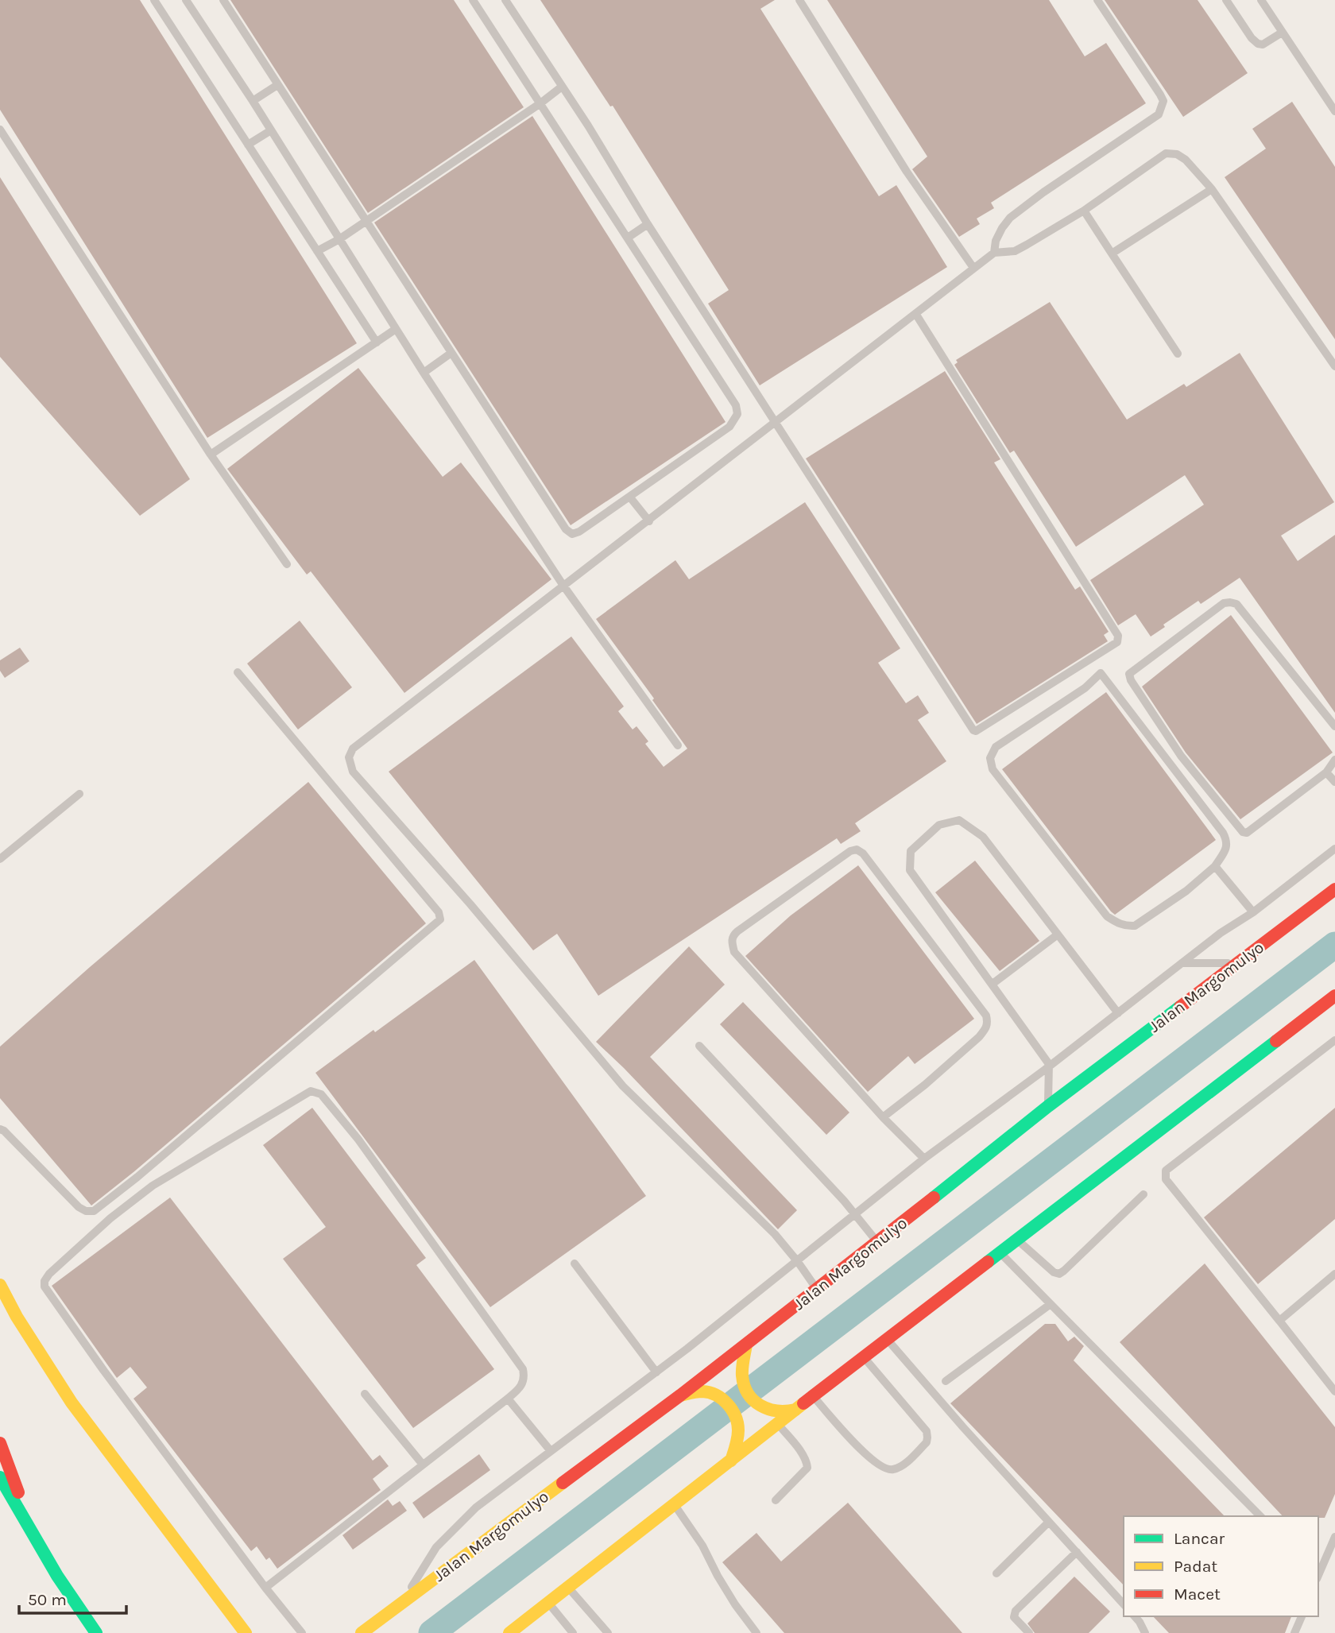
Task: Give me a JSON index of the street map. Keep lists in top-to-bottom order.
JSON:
{
  "streets": {
    "main road": ["Jalan Margomulyo"]
  },
  "legend": ["Lancar", "Padat", "Macet"],
  "scale_bar": "50 m"
}
